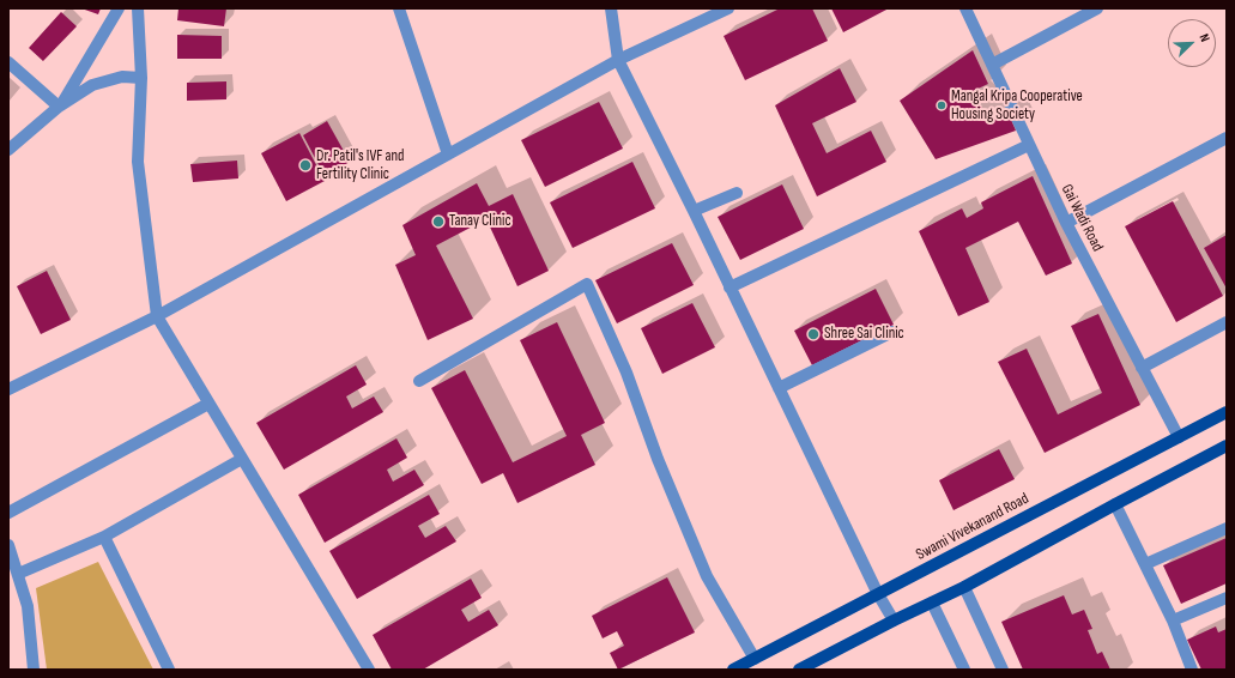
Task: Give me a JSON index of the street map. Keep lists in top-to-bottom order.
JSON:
{
  "streets": {
    "main road": ["Swami Vivekanand Road"],
    "street": ["Gai Wadi Road"]
  },
  "crossings": [
    ["Gai Wadi Road", "Swami Vivekanand Road"]
  ],
  "places": [
    "Mangal Kripa Cooperative Housing Society",
    "Dr. Patil's IVF and Fertility Clinic",
    "Tanay Clinic",
    "Shree Sai Clinic"
  ],
  "north": "top right"
}
